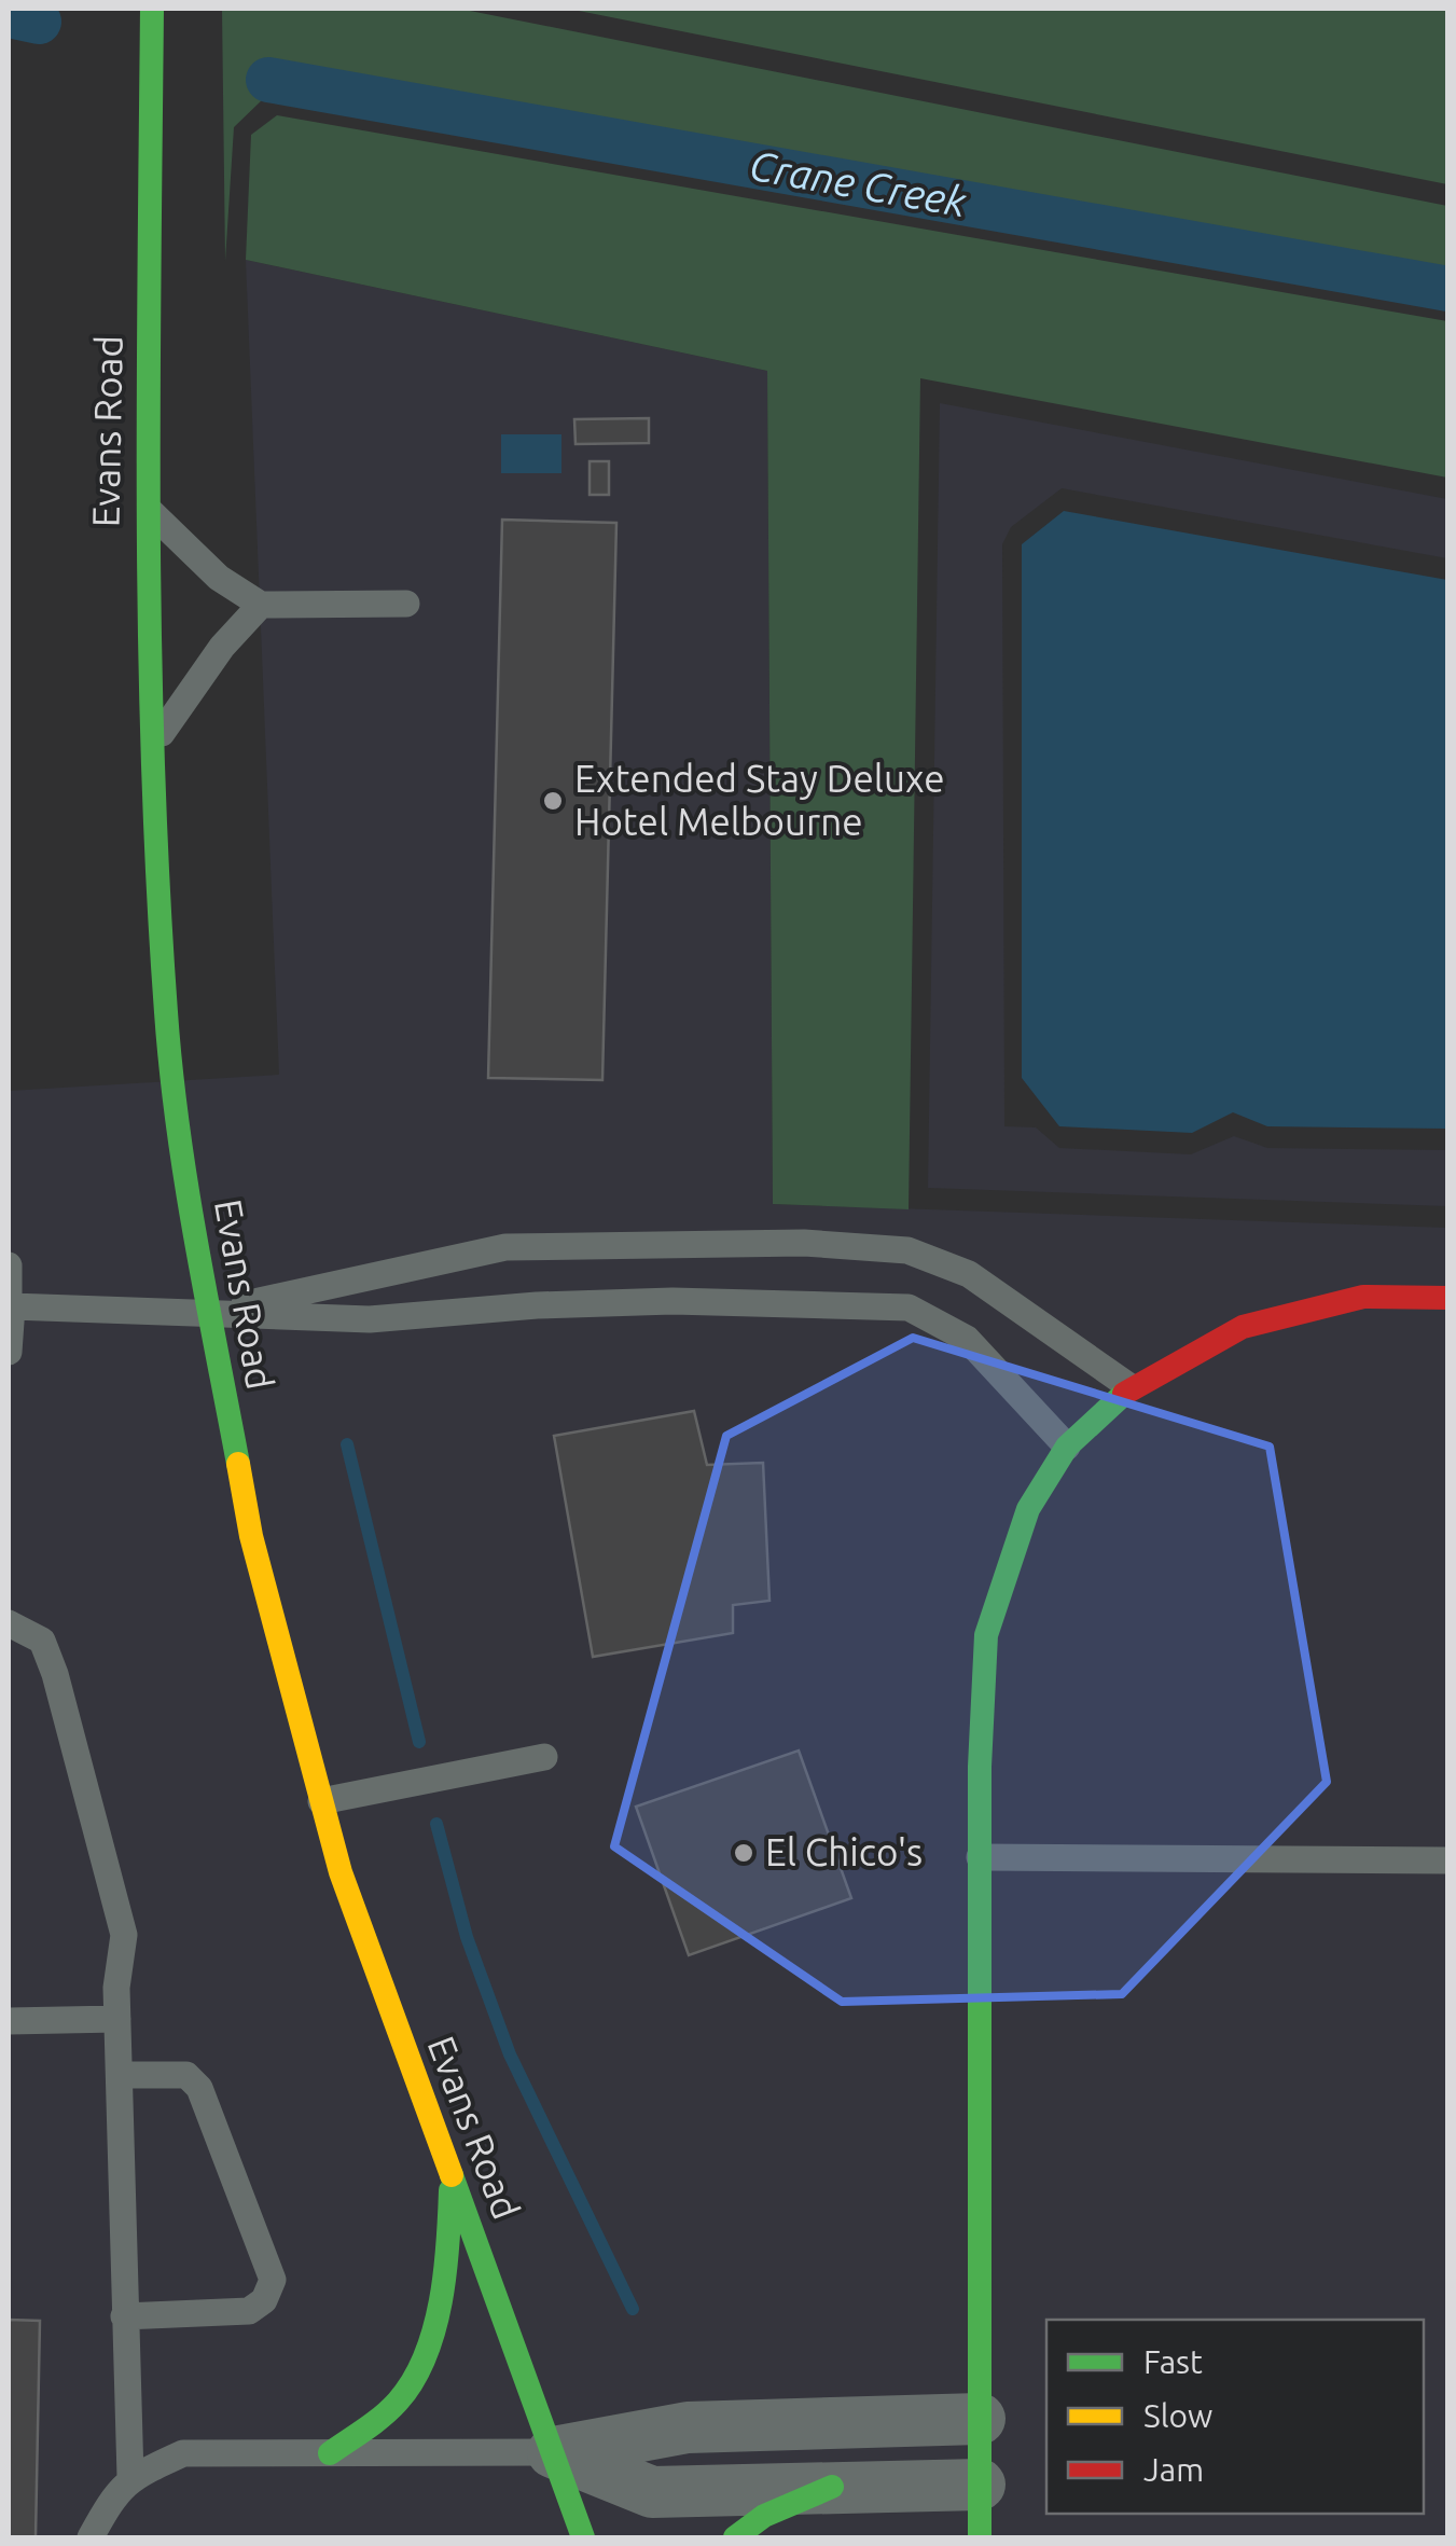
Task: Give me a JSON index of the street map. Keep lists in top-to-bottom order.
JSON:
{
  "streets": {
    "street": ["Evans Road"]
  },
  "water": ["Crane Creek"],
  "places": ["Extended Stay Deluxe Hotel Melbourne", "El Chico's"],
  "legend": ["Fast", "Slow", "Jam"]
}
